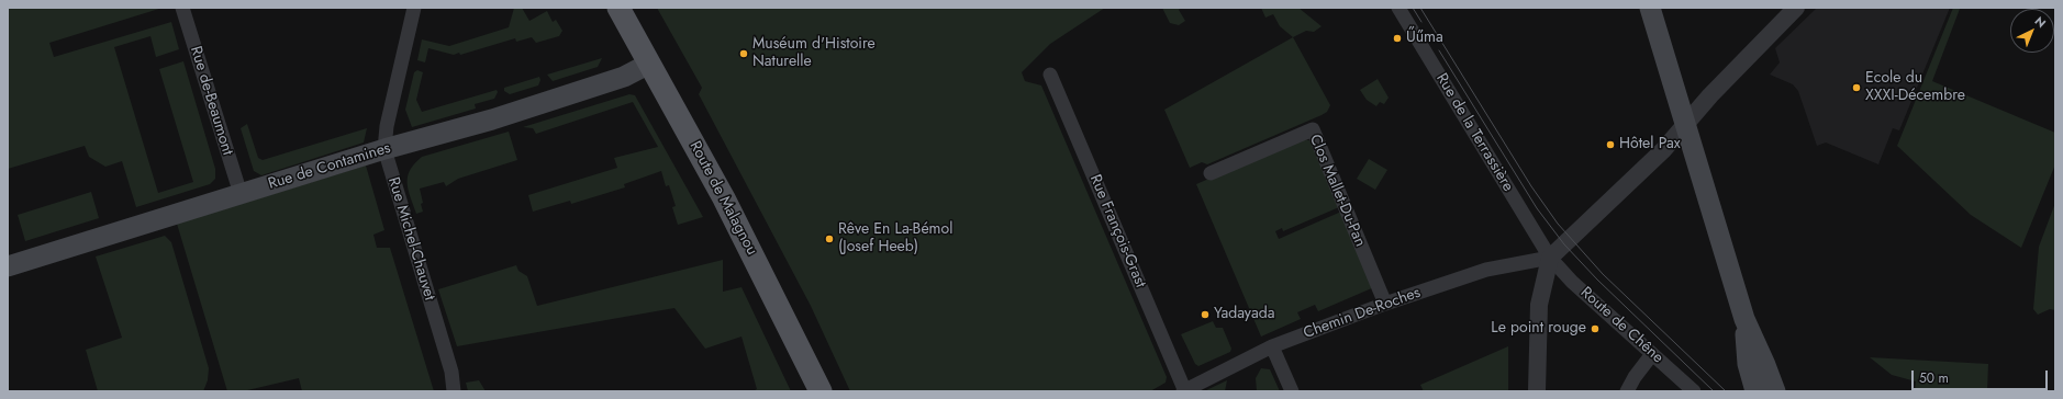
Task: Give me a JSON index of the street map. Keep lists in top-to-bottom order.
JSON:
{
  "streets": {
    "main road": ["Rue de Contamines", "Route de Malagnou"],
    "street": [
      "Rue de-Beaumont",
      "Rue de la Terrassière",
      "Clos Mallet-Du-Pan",
      "Rue François-Grast",
      "Rue Michel-Chauvet",
      "Chemin De-Roches",
      "Route de Chêne"
    ]
  },
  "crossings": [
    ["Rue de-Beaumont", "Rue de Contamines"],
    ["Rue de la Terrassière", "Chemin De-Roches"],
    ["Rue de la Terrassière", "Route de Chêne"],
    ["Rue de Contamines", "Route de Malagnou"],
    ["Rue de Contamines", "Rue Michel-Chauvet"],
    ["Clos Mallet-Du-Pan", "Chemin De-Roches"],
    ["Rue François-Grast", "Chemin De-Roches"],
    ["Chemin De-Roches", "Route de Chêne"]
  ],
  "places": [
    "Űűma",
    "Muséum d'Histoire Naturelle",
    "Ecole du XXXI-Décembre",
    "Hôtel Pax",
    "Rêve En La-Bémol (Josef Heeb)",
    "Yadayada",
    "Le point rouge"
  ],
  "scale_bar": "50 m",
  "north": "top right"
}
